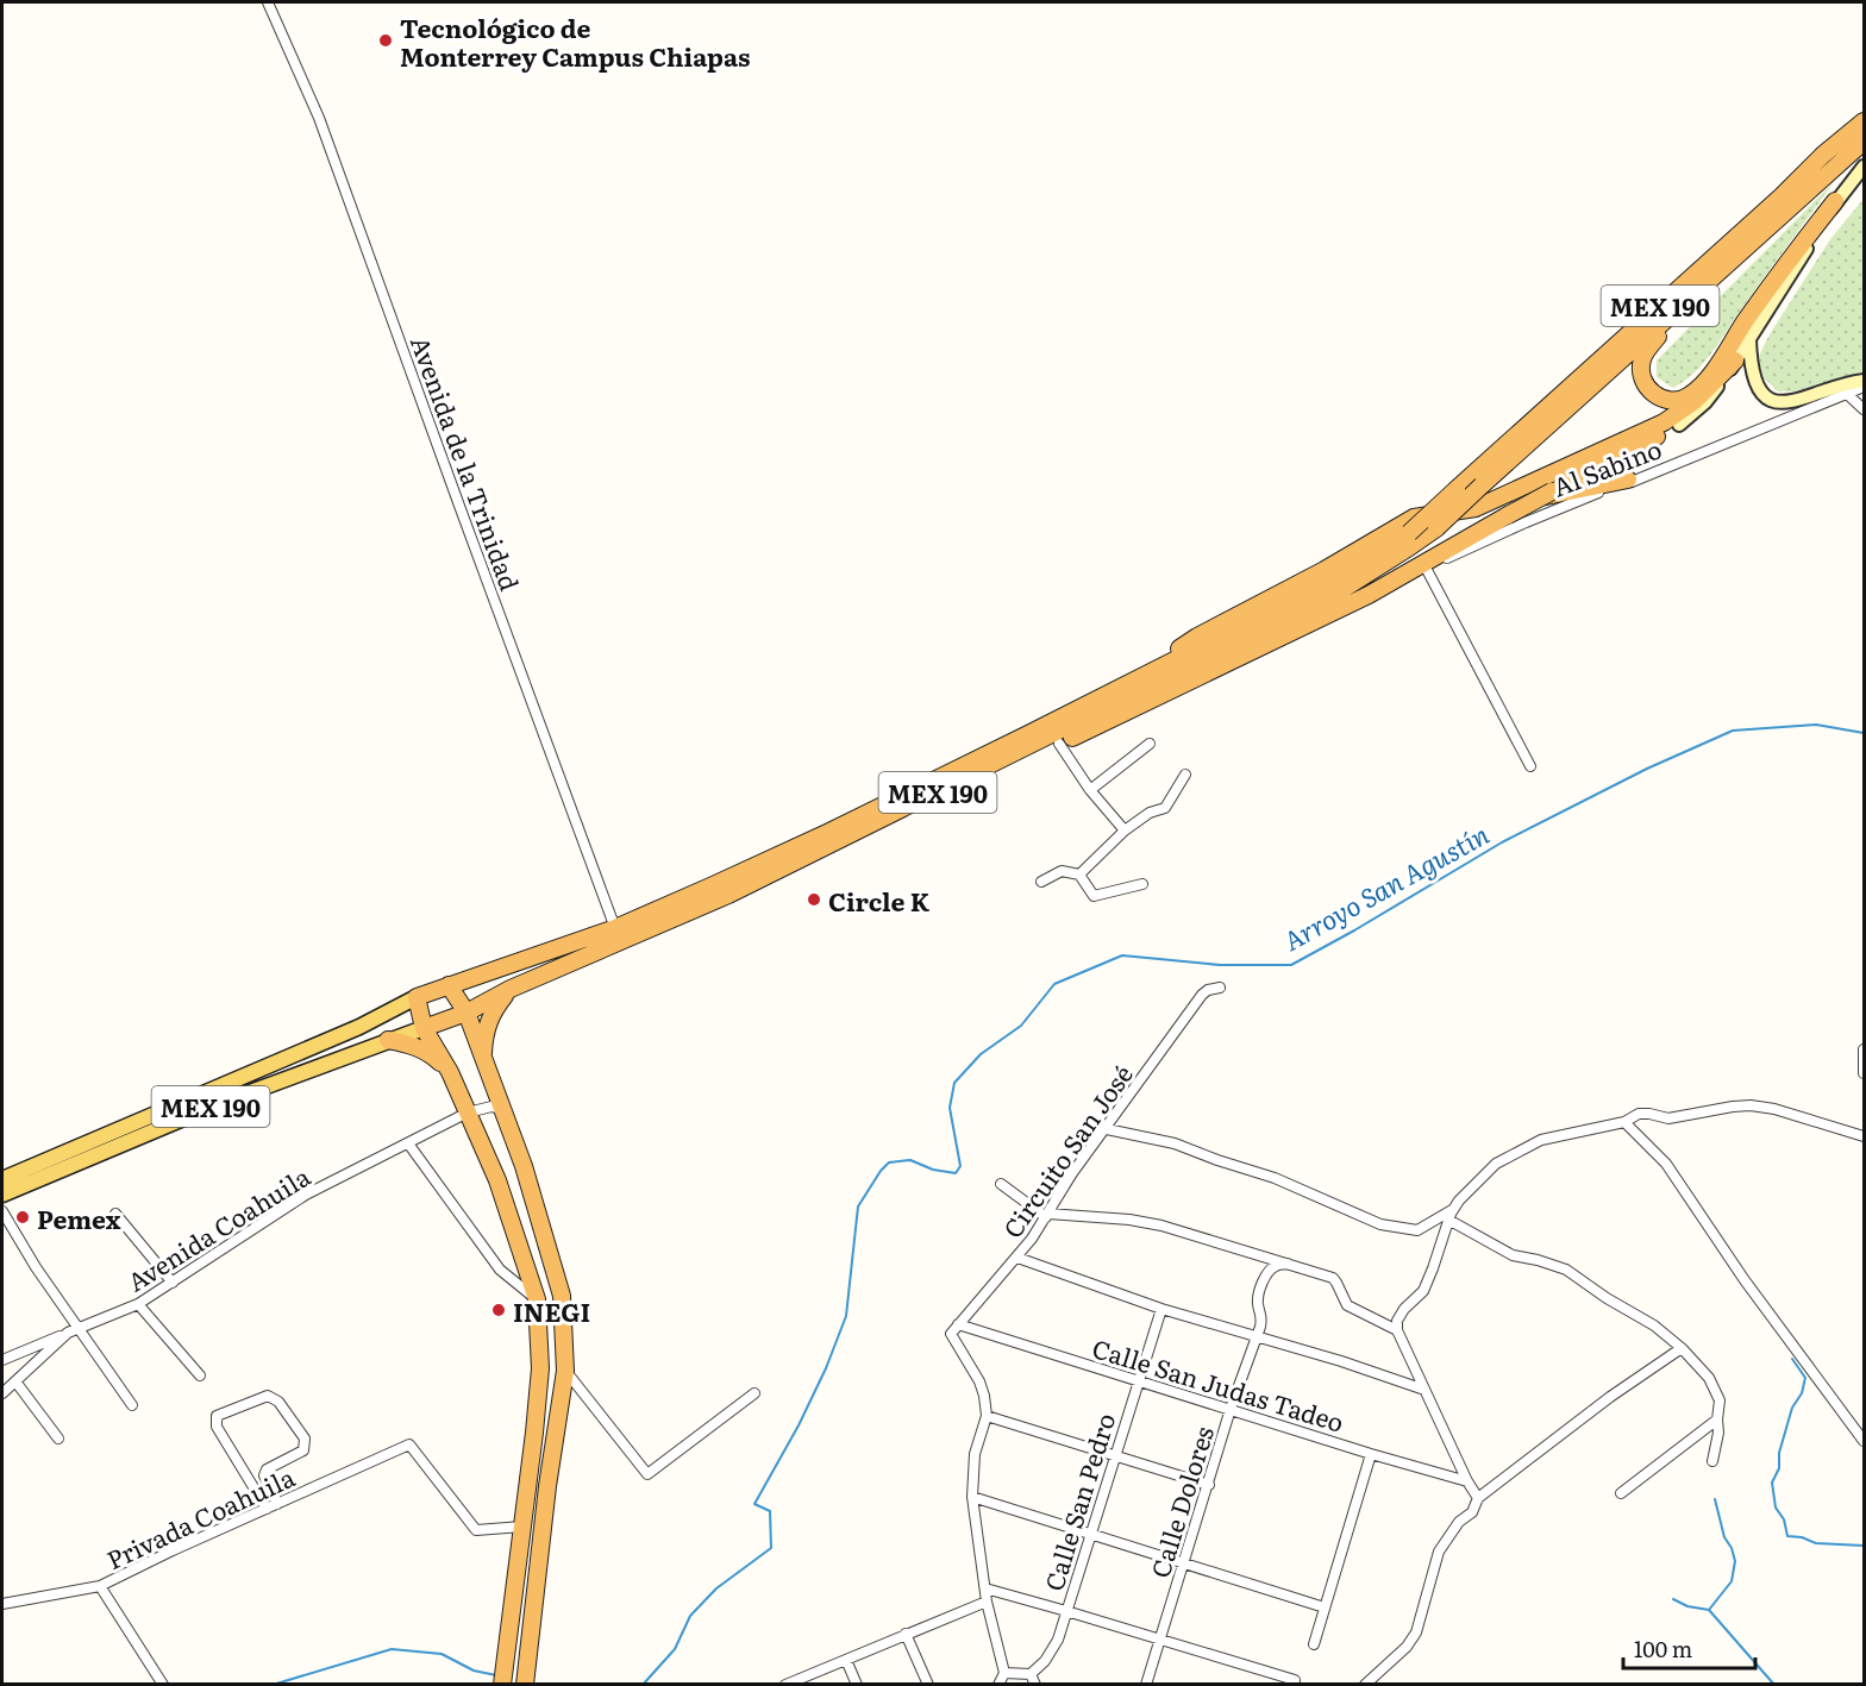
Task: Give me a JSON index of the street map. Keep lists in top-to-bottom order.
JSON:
{
  "streets": {
    "highway": ["MEX 190"],
    "street": [
      "Avenida de la Trinidad",
      "Al Sabino",
      "Circuito San José",
      "Avenida Coahuila",
      "Calle San Judas Tadeo",
      "Calle San Pedro",
      "Calle Dolores",
      "Privada Coahuila"
    ]
  },
  "crossings": [
    ["MEX 190", "Avenida de la Trinidad"],
    ["MEX 190", "Al Sabino"],
    ["Circuito San José", "Calle San Judas Tadeo"],
    ["Calle San Judas Tadeo", "Calle San Pedro"],
    ["Calle San Judas Tadeo", "Calle Dolores"]
  ],
  "water": ["Arroyo San Agustín"],
  "places": [
    "Tecnológico de Monterrey Campus Chiapas",
    "Circle K",
    "Pemex",
    "INEGI"
  ],
  "scale_bar": "100 m"
}
